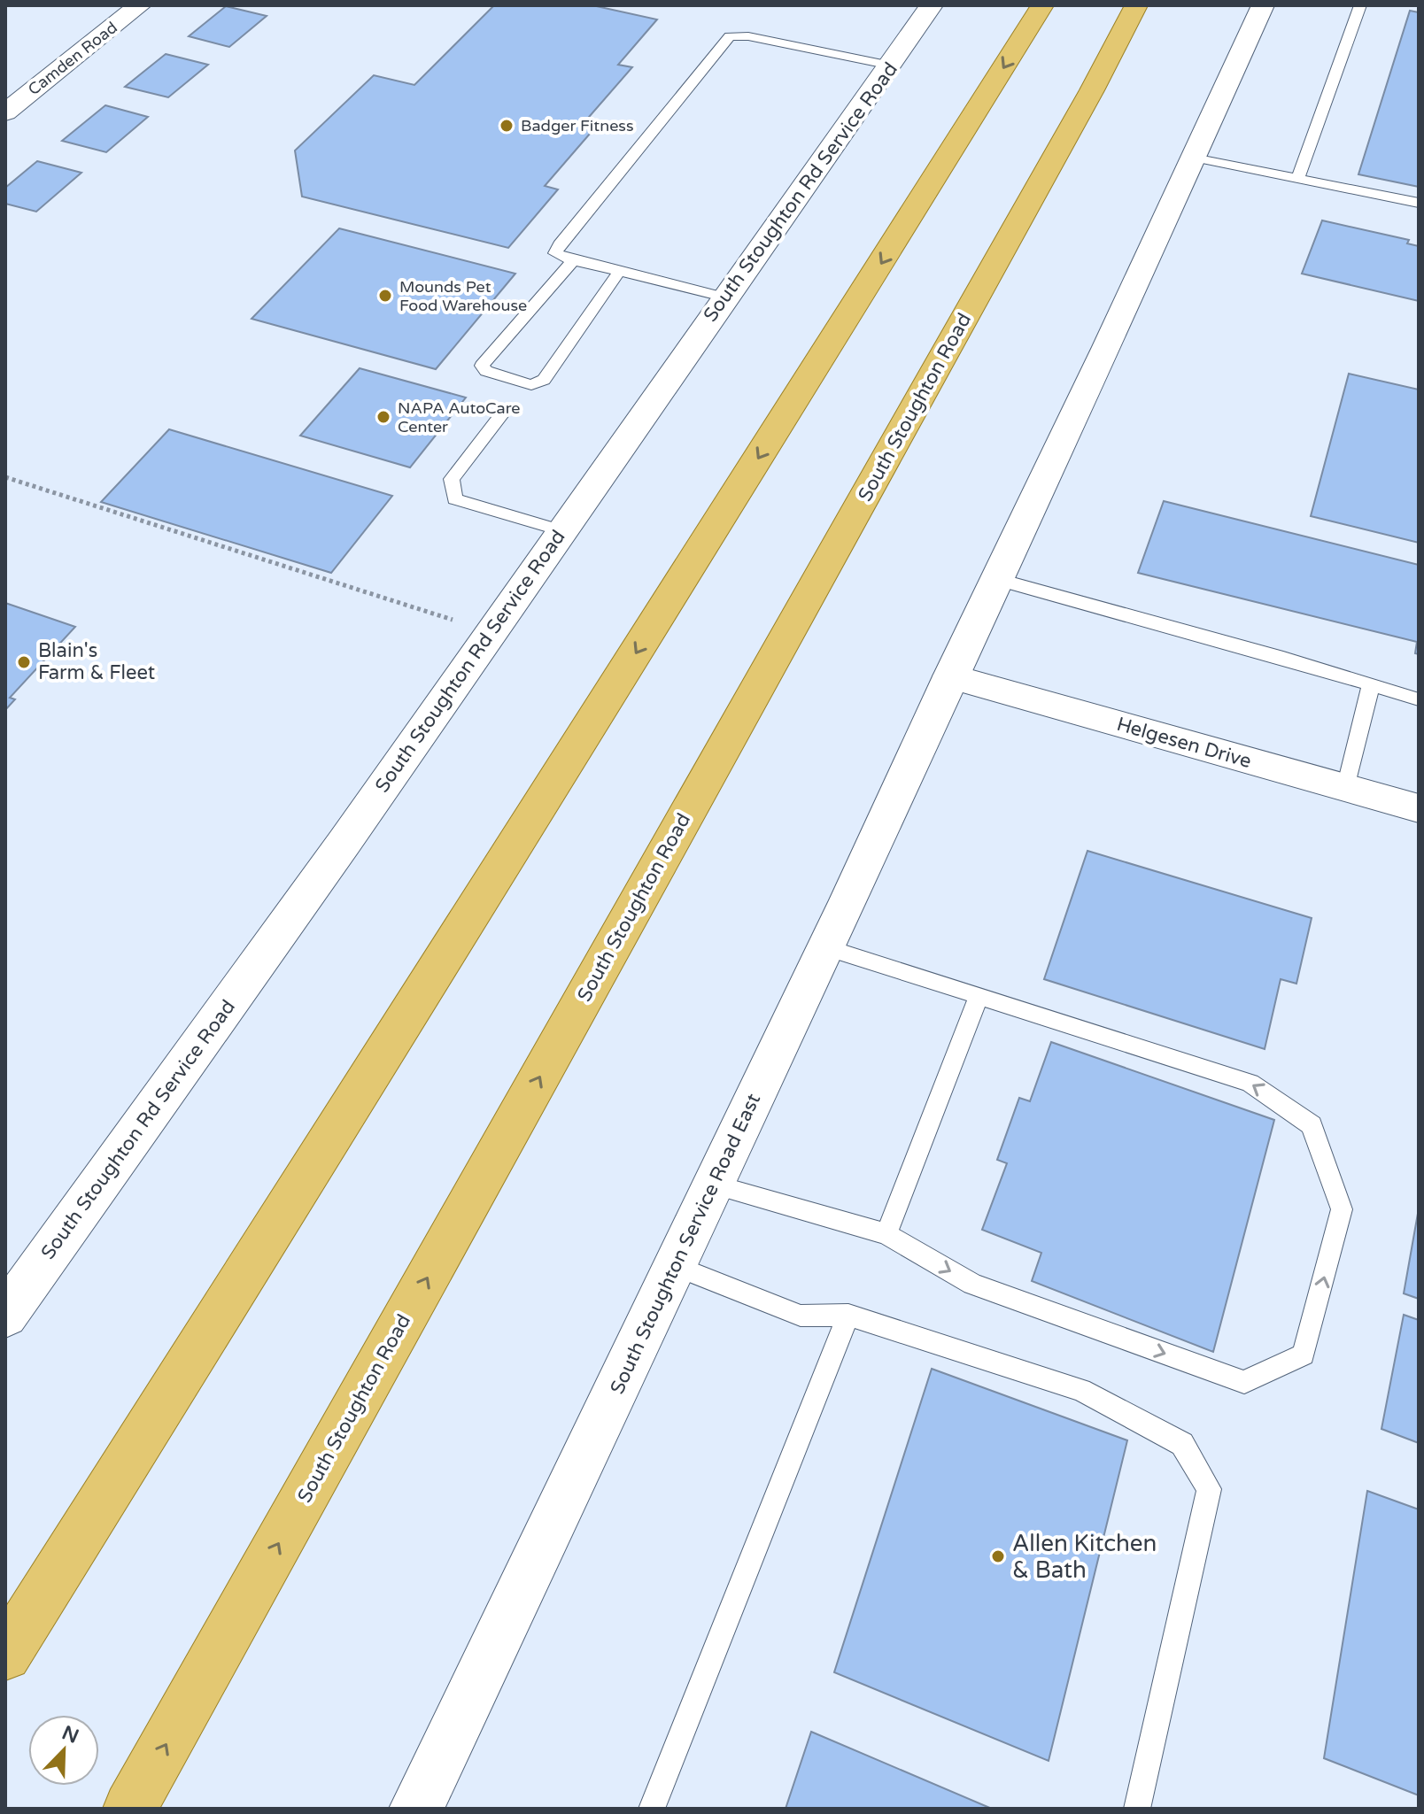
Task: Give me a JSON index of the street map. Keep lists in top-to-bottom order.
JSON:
{
  "streets": {
    "main road": ["South Stoughton Road"],
    "street": [
      "Camden Road",
      "South Stoughton Rd Service Road",
      "Helgesen Drive",
      "South Stoughton Service Road East"
    ]
  },
  "crossings": [
    ["Helgesen Drive", "South Stoughton Service Road East"]
  ],
  "places": [
    "Badger Fitness",
    "Mounds Pet Food Warehouse",
    "NAPA AutoCare Center",
    "Blain's Farm & Fleet",
    "Allen Kitchen & Bath"
  ],
  "north": "top right"
}
